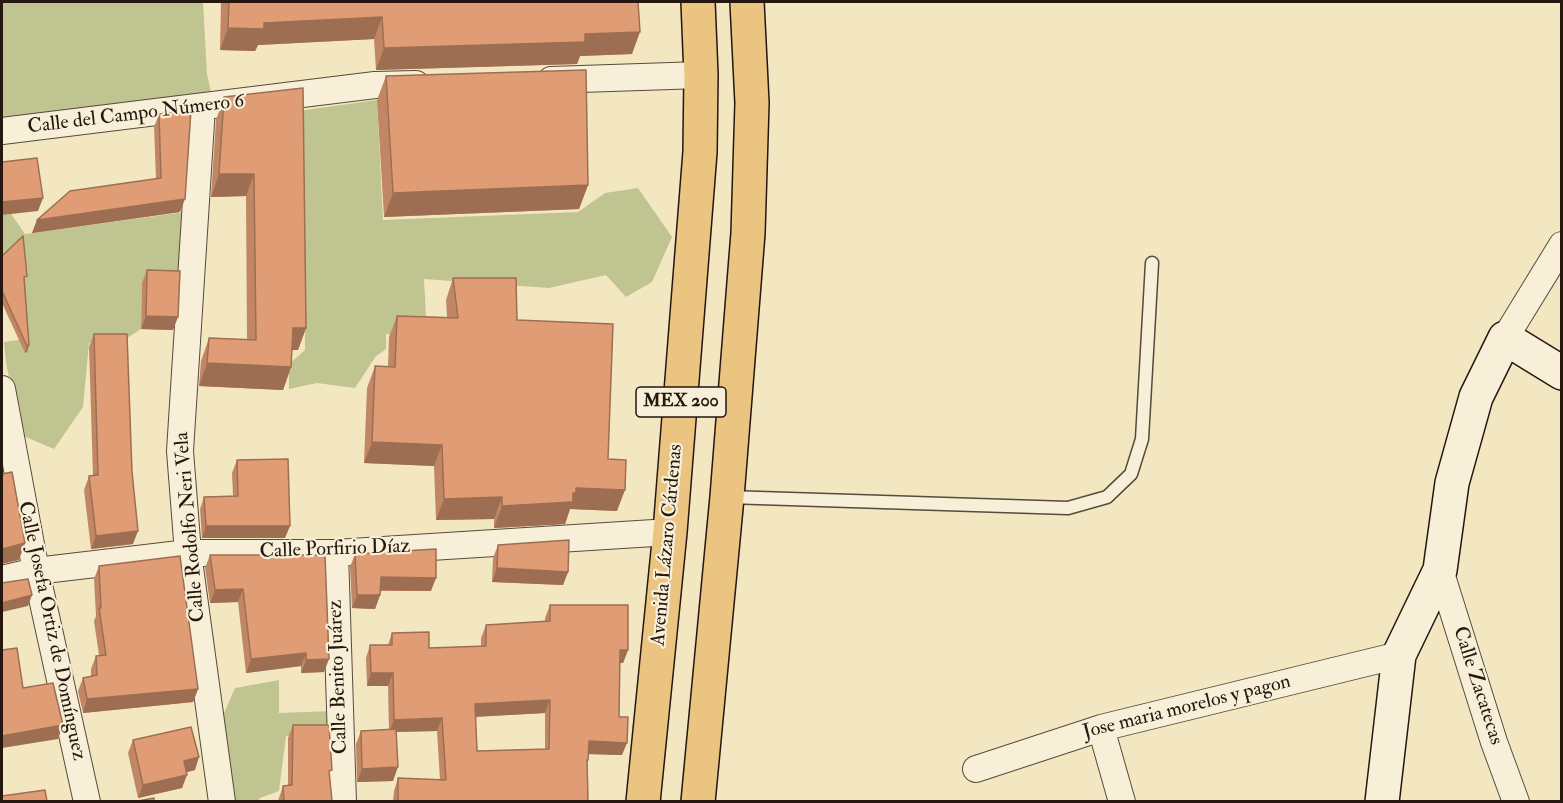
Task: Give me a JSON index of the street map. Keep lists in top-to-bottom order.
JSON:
{
  "streets": {
    "main road": ["MEX 200", "Avenida Lázaro Cárdenas"],
    "street": [
      "Calle del Campo Número 6",
      "Calle Rodolfo Neri Vela",
      "Calle Porfirio Díaz",
      "Calle Josefa Ortiz de Domínguez",
      "Calle Benito Juárez",
      "Calle Zacatecas",
      "Jose maria morelos y pagon"
    ]
  },
  "crossings": [
    ["Calle del Campo Número 6", "Calle Rodolfo Neri Vela"],
    ["Calle Rodolfo Neri Vela", "Calle Porfirio Díaz"],
    ["Avenida Lázaro Cárdenas", "Calle Porfirio Díaz"],
    ["Calle Porfirio Díaz", "Calle Josefa Ortiz de Domínguez"],
    ["Calle Porfirio Díaz", "Calle Benito Juárez"]
  ]
}
